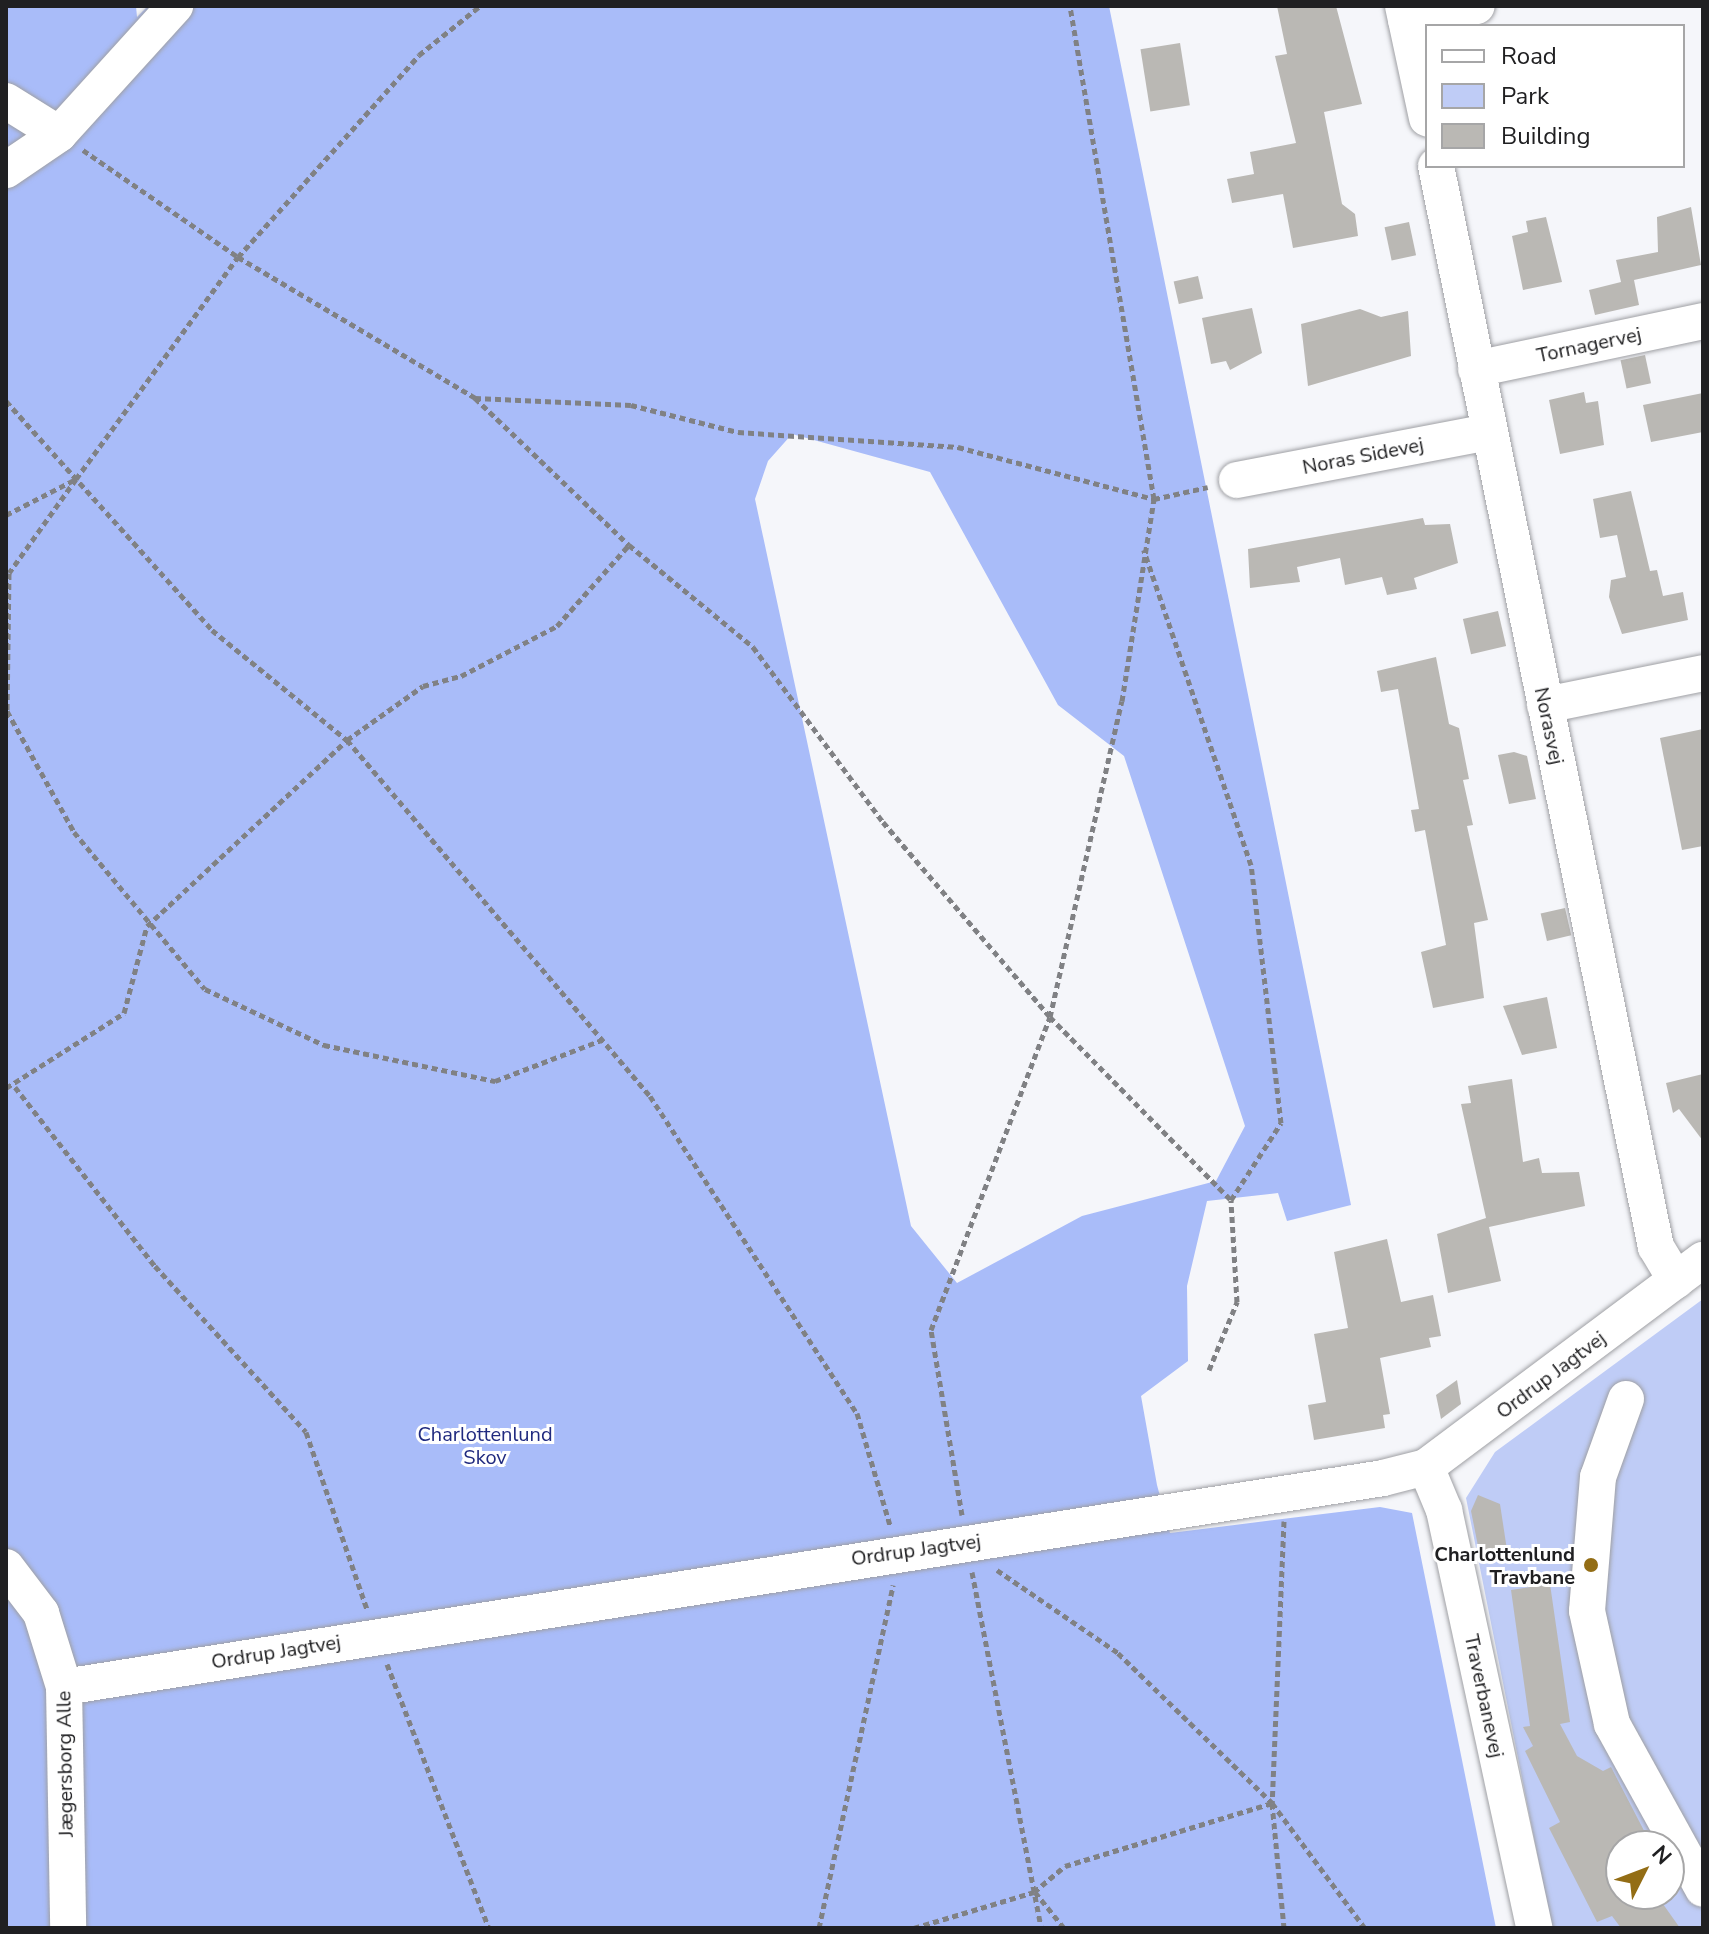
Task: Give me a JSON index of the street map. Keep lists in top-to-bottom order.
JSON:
{
  "streets": {
    "street": [
      "Tornagervej",
      "Noras Sidevej",
      "Norasvej",
      "Ordrup Jagtvej",
      "Traverbanevej",
      "Jægersborg Alle"
    ]
  },
  "crossings": [
    ["Tornagervej", "Norasvej"],
    ["Noras Sidevej", "Norasvej"],
    ["Norasvej", "Ordrup Jagtvej"],
    ["Ordrup Jagtvej", "Traverbanevej"],
    ["Ordrup Jagtvej", "Jægersborg Alle"]
  ],
  "parks": ["Charlottenlund Skov"],
  "places": ["Charlottenlund Travbane"],
  "legend": ["Road", "Park", "Building"],
  "north": "top right"
}
